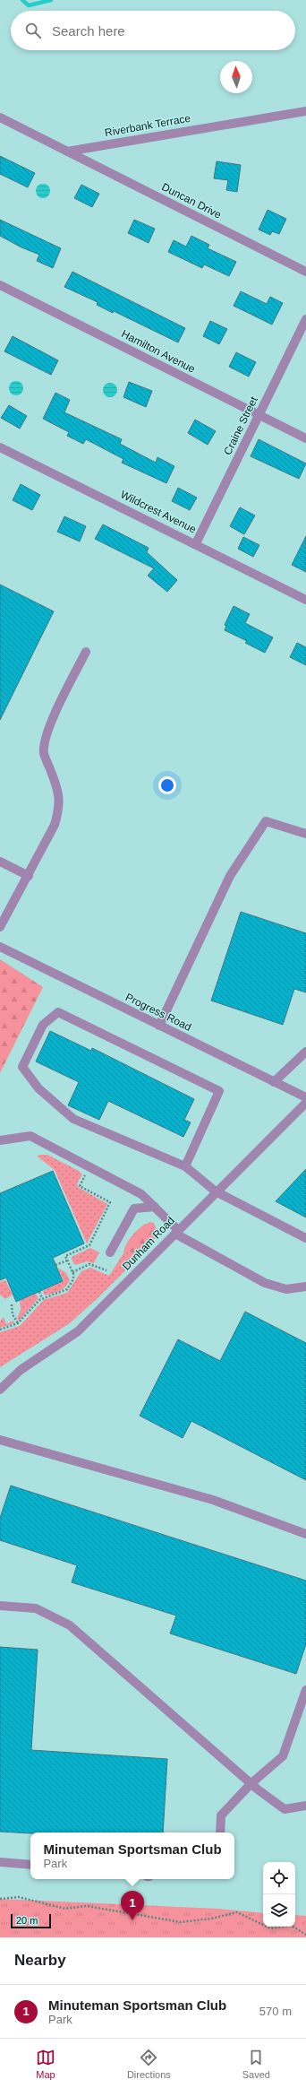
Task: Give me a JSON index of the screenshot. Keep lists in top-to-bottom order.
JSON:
{
  "streets": {
    "street": [
      "Riverbank Terrace",
      "Duncan Drive",
      "Hamilton Avenue",
      "Craine Street",
      "Wildcrest Avenue",
      "Progress Road",
      "Dunham Road"
    ]
  },
  "crossings": [
    ["Riverbank Terrace", "Duncan Drive"],
    ["Hamilton Avenue", "Craine Street"],
    ["Craine Street", "Wildcrest Avenue"]
  ],
  "scale_bar": "20 m",
  "north": "top",
  "page": {
    "search": "Search here",
    "popup": ["Minuteman Sportsman Club", "Park"],
    "pins": "1",
    "scale": "20 m",
    "heading": "Nearby",
    "list": [
      {
        "mark": "1",
        "name": "Minuteman Sportsman Club",
        "note": "Park",
        "value": "570 m"
      }
    ],
    "nav": ["Map", "Directions", "Saved"]
  }
}
